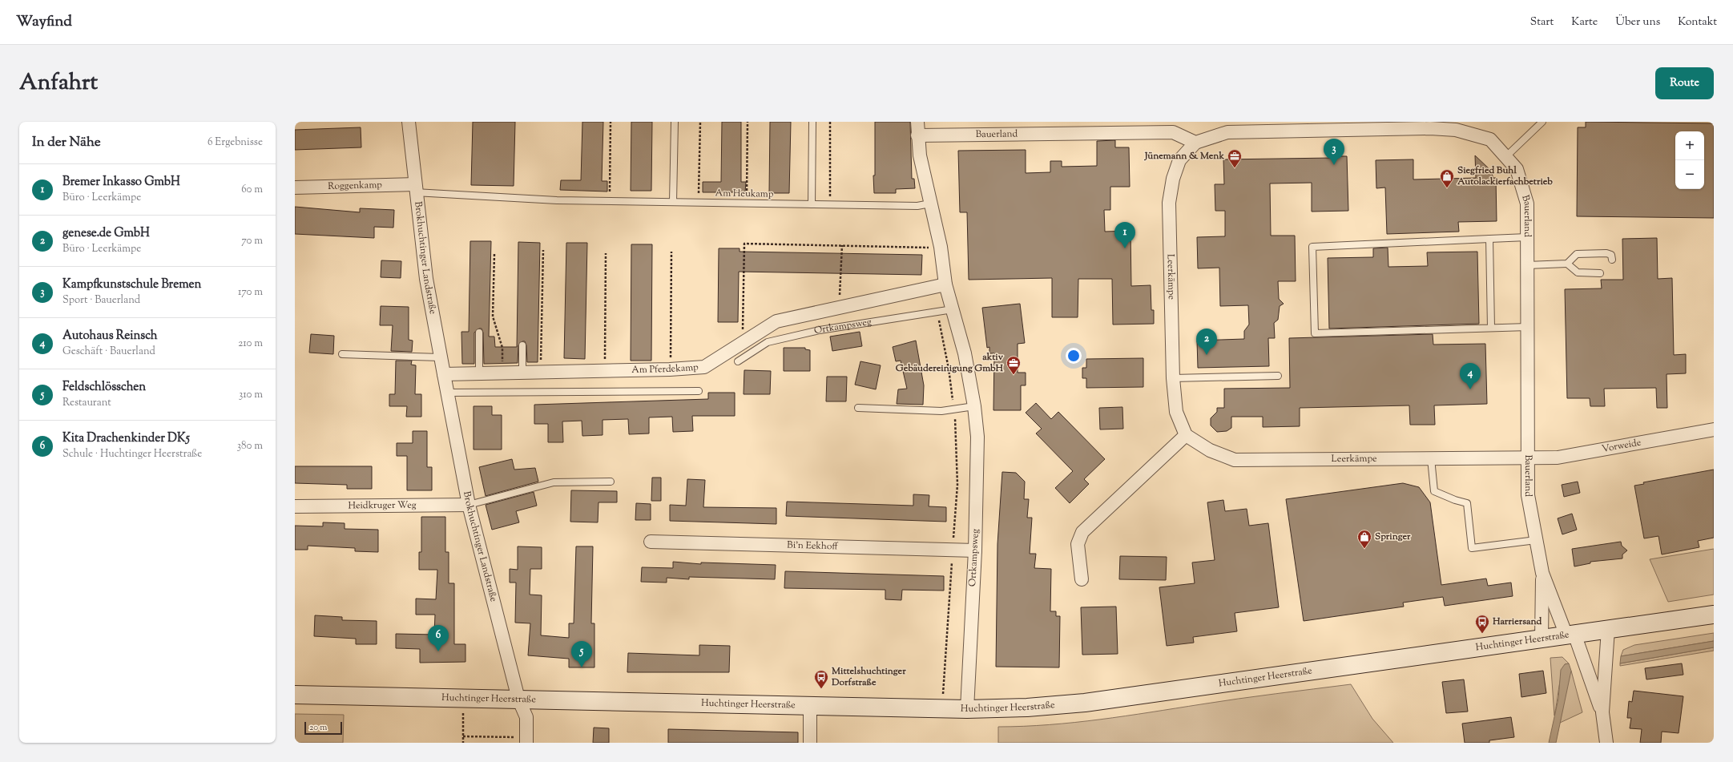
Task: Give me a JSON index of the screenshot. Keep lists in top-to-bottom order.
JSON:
{
  "streets": {
    "main road": ["Huchtinger Heerstraße"],
    "street": [
      "Bauerland",
      "Roggenkamp",
      "Brokhuchtinger Landstraße",
      "Leerkämpe",
      "Ortkampsweg",
      "Am Pferdekamp",
      "Vorweide",
      "Heidkruger Weg",
      "Bi'n Eekhoff"
    ],
    "lane": ["Am Heukamp"]
  },
  "crossings": [
    ["Bauerland", "Leerkämpe"],
    ["Bauerland", "Ortkampsweg"],
    ["Bauerland", "Vorweide"],
    ["Bauerland", "Huchtinger Heerstraße"],
    ["Roggenkamp", "Am Heukamp"],
    ["Roggenkamp", "Brokhuchtinger Landstraße"],
    ["Am Heukamp", "Brokhuchtinger Landstraße"],
    ["Am Heukamp", "Ortkampsweg"],
    ["Brokhuchtinger Landstraße", "Am Pferdekamp"],
    ["Brokhuchtinger Landstraße", "Heidkruger Weg"],
    ["Brokhuchtinger Landstraße", "Huchtinger Heerstraße"],
    ["Leerkämpe", "Vorweide"],
    ["Ortkampsweg", "Am Pferdekamp"],
    ["Ortkampsweg", "Bi'n Eekhoff"],
    ["Ortkampsweg", "Huchtinger Heerstraße"]
  ],
  "places": {
    "office": ["Jünemann & Menk", "aktiv Gebäudereinigung GmbH"],
    "shop": ["Siegfried Buhl Autolackierfachbetrieb", "Springer"],
    "bus stop": ["Harriersand", "Mittelshuchtinger Dorfstraße"]
  },
  "scale_bar": "20 m",
  "page": {
    "header": "Wayfind",
    "nav": [
      "Start",
      "Karte",
      "Über uns",
      "Kontakt"
    ],
    "title": "Anfahrt",
    "buttons": "Route",
    "heading": ["In der Nähe", "6 Ergebnisse"],
    "map_buttons": ["+", "−"],
    "pins": [
      "3",
      "1",
      "2",
      "4",
      "6",
      "5"
    ],
    "list": [
      {
        "mark": "1",
        "name": "Bremer Inkasso GmbH",
        "note": "Büro · Leerkämpe",
        "value": "60 m"
      },
      {
        "mark": "2",
        "name": "genese.de GmbH",
        "note": "Büro · Leerkämpe",
        "value": "70 m"
      },
      {
        "mark": "3",
        "name": "Kampfkunstschule Bremen",
        "note": "Sport · Bauerland",
        "value": "170 m"
      },
      {
        "mark": "4",
        "name": "Autohaus Reinsch",
        "note": "Geschäft · Bauerland",
        "value": "210 m"
      },
      {
        "mark": "5",
        "name": "Feldschlösschen",
        "note": "Restaurant",
        "value": "310 m"
      },
      {
        "mark": "6",
        "name": "Kita Drachenkinder DK5",
        "note": "Schule · Huchtinger Heerstraße",
        "value": "380 m"
      }
    ],
    "scale": "20 m"
  }
}
